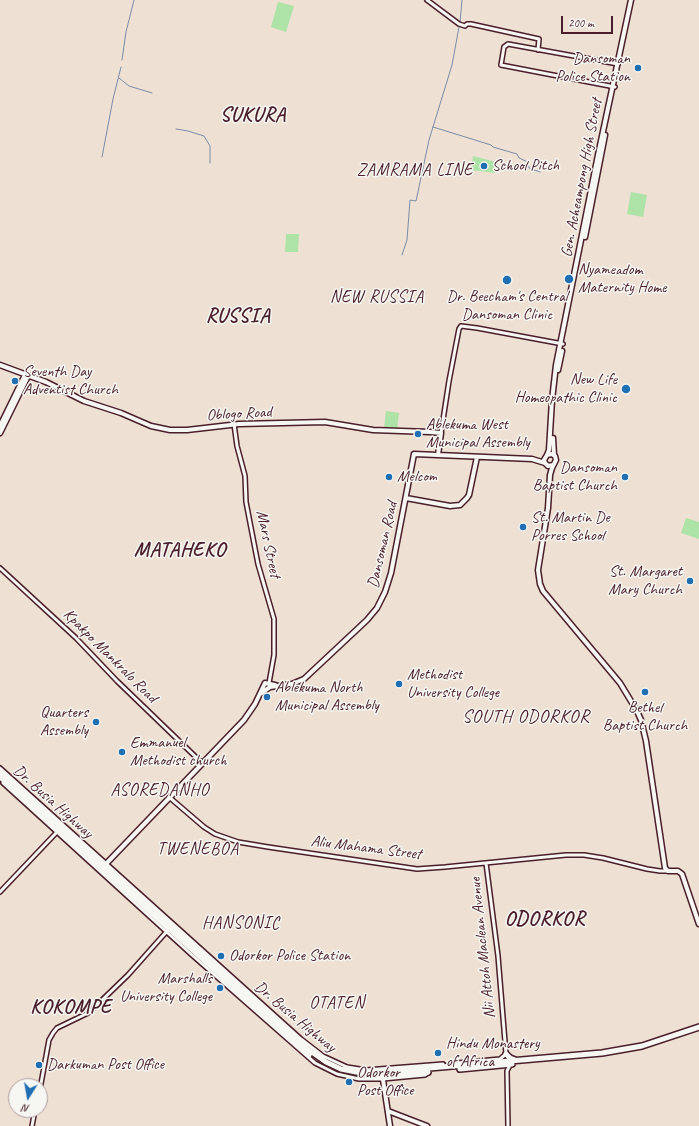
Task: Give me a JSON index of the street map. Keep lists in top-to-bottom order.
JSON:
{
  "streets": {
    "highway": ["Dr. Busia Highway"],
    "main road": ["Gen. Acheampong High Street", "Oblogo Road", "Dansoman Road"],
    "street": [
      "Mars Street",
      "Kpakpo Mankralo Road",
      "Aliu Mahama Street",
      "Nii Attoh Maclean Avenue"
    ]
  },
  "crossings": [
    ["Oblogo Road", "Mars Street"],
    ["Mars Street", "Dansoman Road"],
    ["Aliu Mahama Street", "Nii Attoh Maclean Avenue"]
  ],
  "districts": [
    "SUKURA",
    "ZAMRAMA LINE",
    "NEW RUSSIA",
    "RUSSIA",
    "MATAHEKO",
    "SOUTH ODORKOR",
    "ASOREDANHO",
    "TWENEBOA",
    "ODORKOR",
    "HANSONIC",
    "OTATEN",
    "KOKOMPE"
  ],
  "places": [
    "Dansoman Police Station",
    "School Pitch",
    "Nyameadom Maternity Home",
    "Dr. Beecham's Central Dansoman Clinic",
    "Seventh Day Adventist Church",
    "New Life Homeopathic Clinic",
    "Ablekuma West Municipal Assembly",
    "Melcom",
    "Dansoman Baptist Church",
    "St. Martin De Porres School",
    "St. Margaret Mary Church",
    "Methodist University College",
    "Bethel Baptist Church",
    "Ablekuma North Municipal Assembly",
    "Quarters Assembly",
    "Emmanuel Methodist church",
    "Odorkor Police Station",
    "Marshalls University College",
    "Hindu Monastery of Africa",
    "Darkuman Post Office",
    "Odorkor Post Office"
  ],
  "scale_bar": "200 m",
  "north": "bottom"
}
